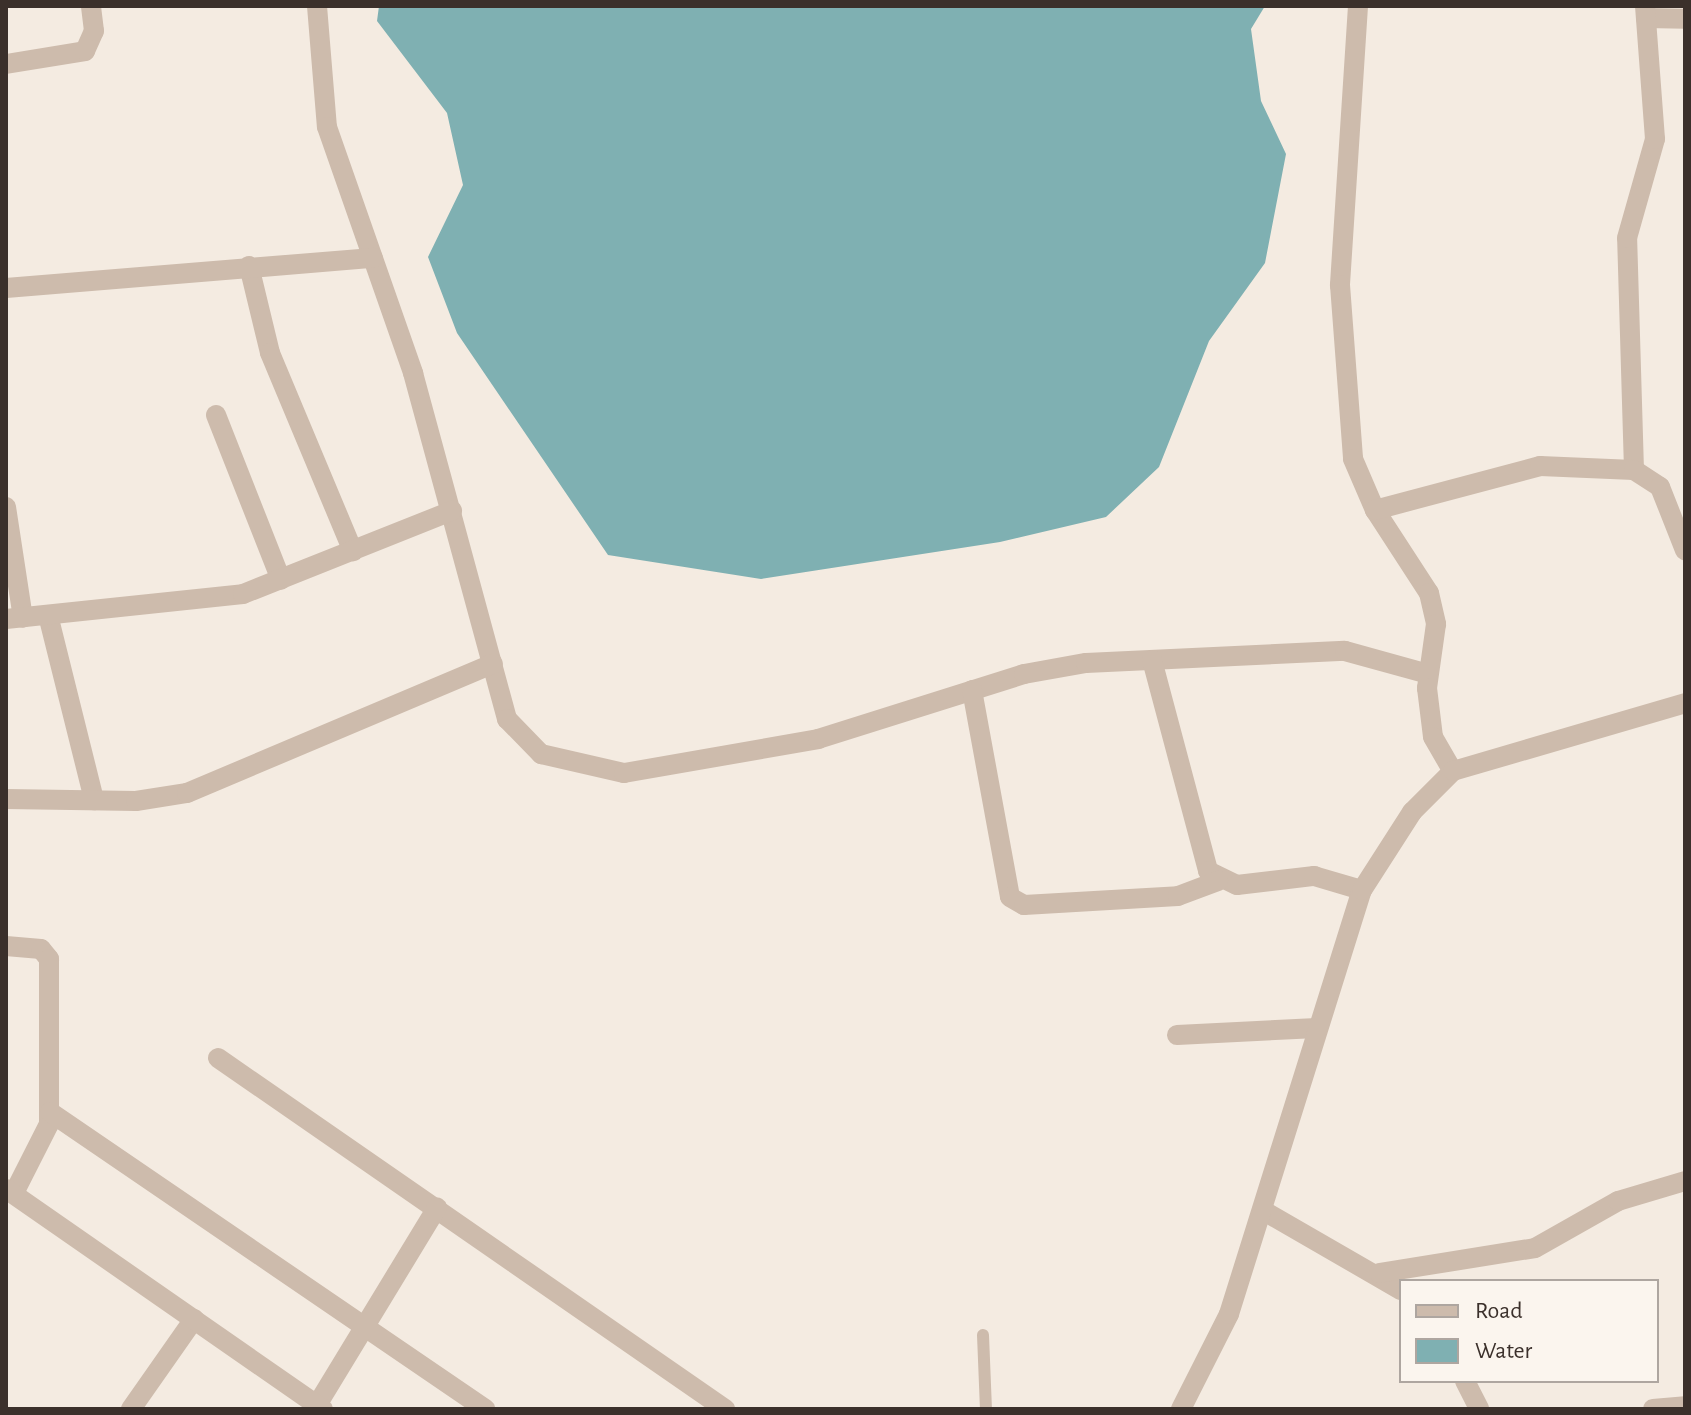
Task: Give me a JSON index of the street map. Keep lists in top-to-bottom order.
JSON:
{
  "legend": ["Road", "Water"]
}
